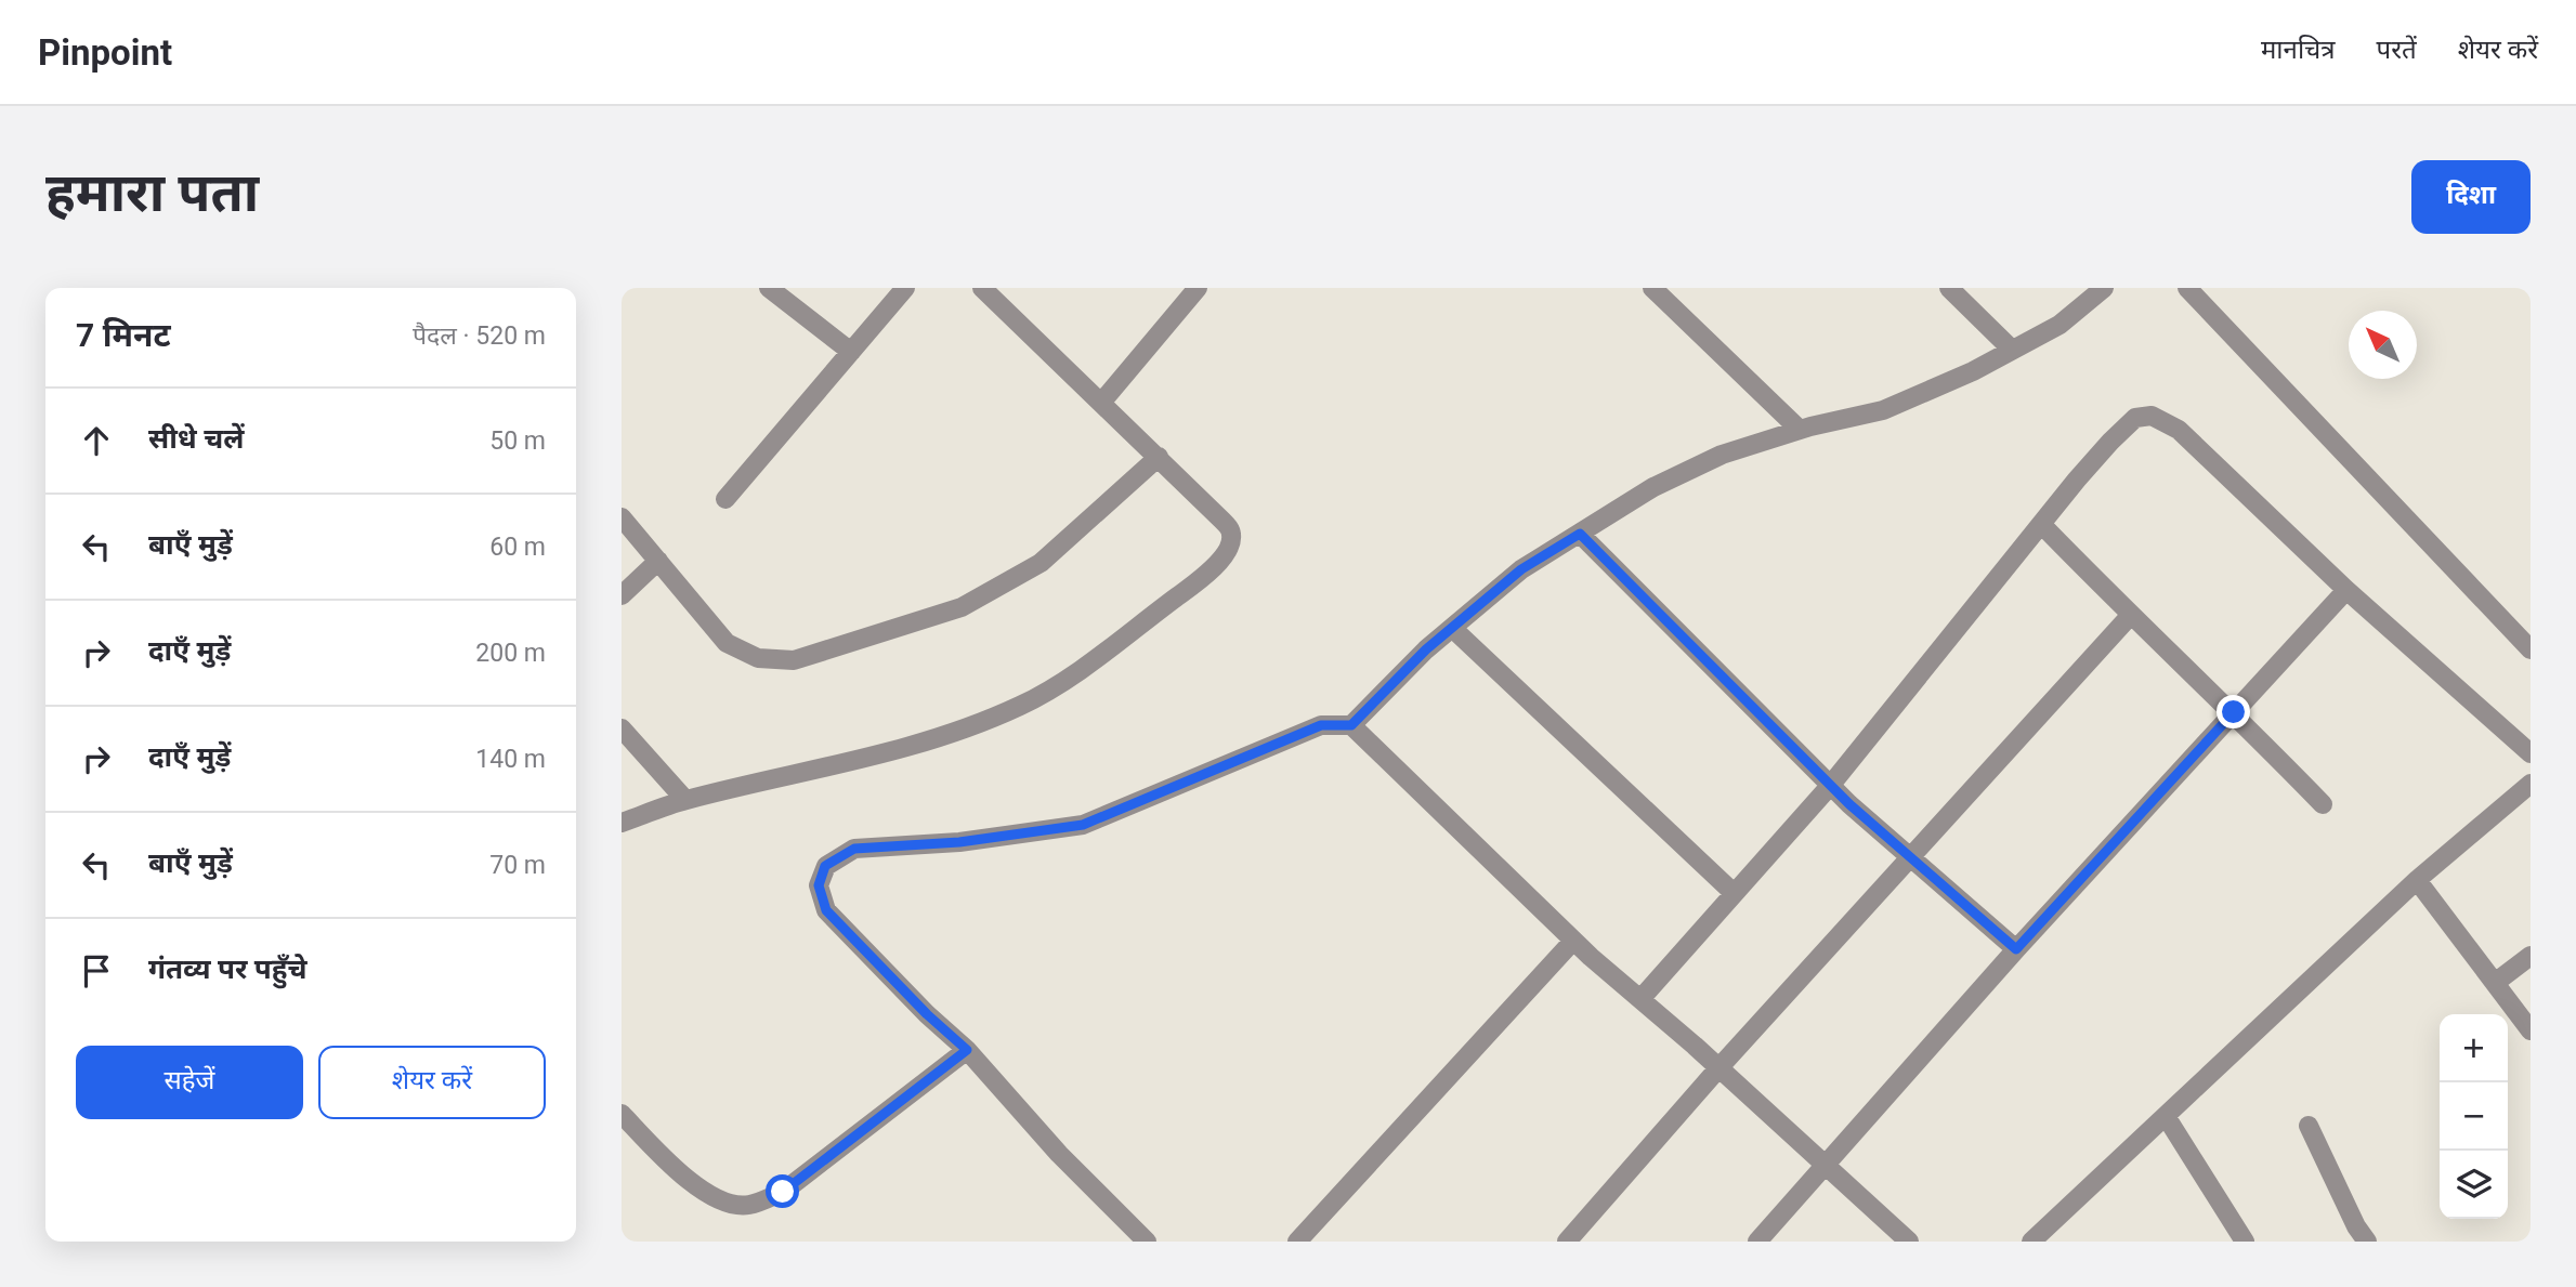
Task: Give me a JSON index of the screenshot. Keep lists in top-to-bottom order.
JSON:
{
  "north": "top left",
  "page": {
    "header": "Pinpoint",
    "nav": ["मानचित्र", "परतें", "शेयर करें"],
    "buttons": [
      "दिशा",
      ["सहेजें", "शेयर करें"]
    ],
    "title": "हमारा पता",
    "heading": ["7 मिनट", "पैदल · 520 m"],
    "list": [
      ["सीधे चलें", "50 m"],
      ["बाएँ मुड़ें", "60 m"],
      ["दाएँ मुड़ें", "200 m"],
      ["दाएँ मुड़ें", "140 m"],
      ["बाएँ मुड़ें", "70 m"],
      "गंतव्य पर पहुँचे"
    ],
    "map_buttons": ["+", "−"]
  }
}
